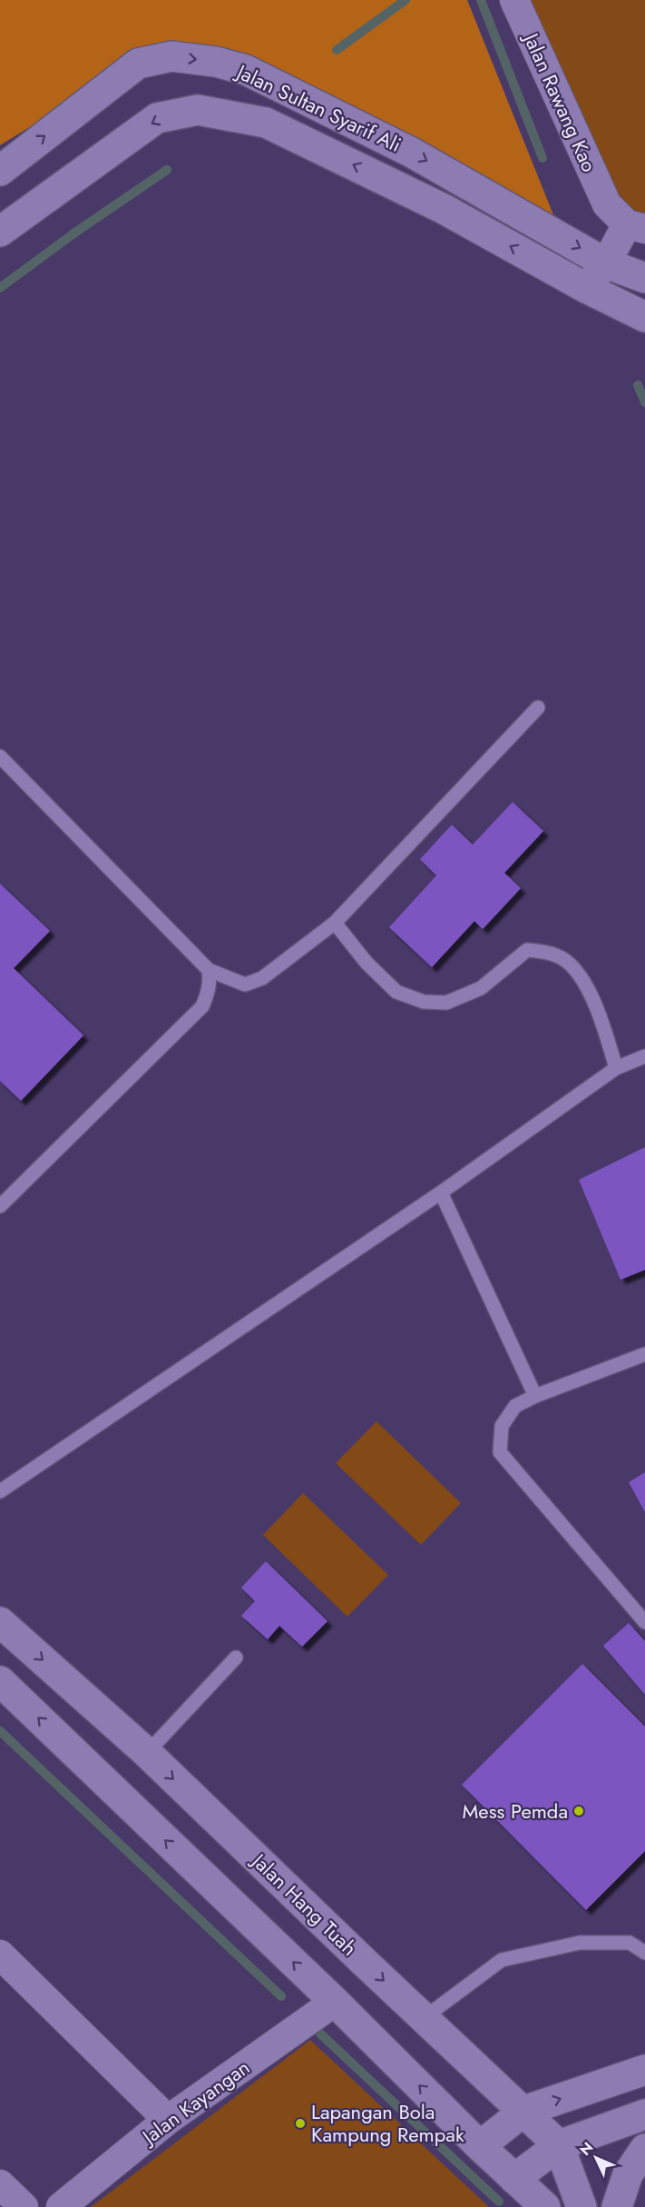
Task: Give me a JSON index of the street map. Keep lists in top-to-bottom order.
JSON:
{
  "streets": {
    "main road": ["Jalan Sultan Syarif Ali", "Jalan Hang Tuah"],
    "street": ["Jalan Rawang Kao", "Jalan Kayangan"]
  },
  "places": ["Mess Pemda", "Lapangan Bola Kampung Rempak"],
  "north": "top left"
}
